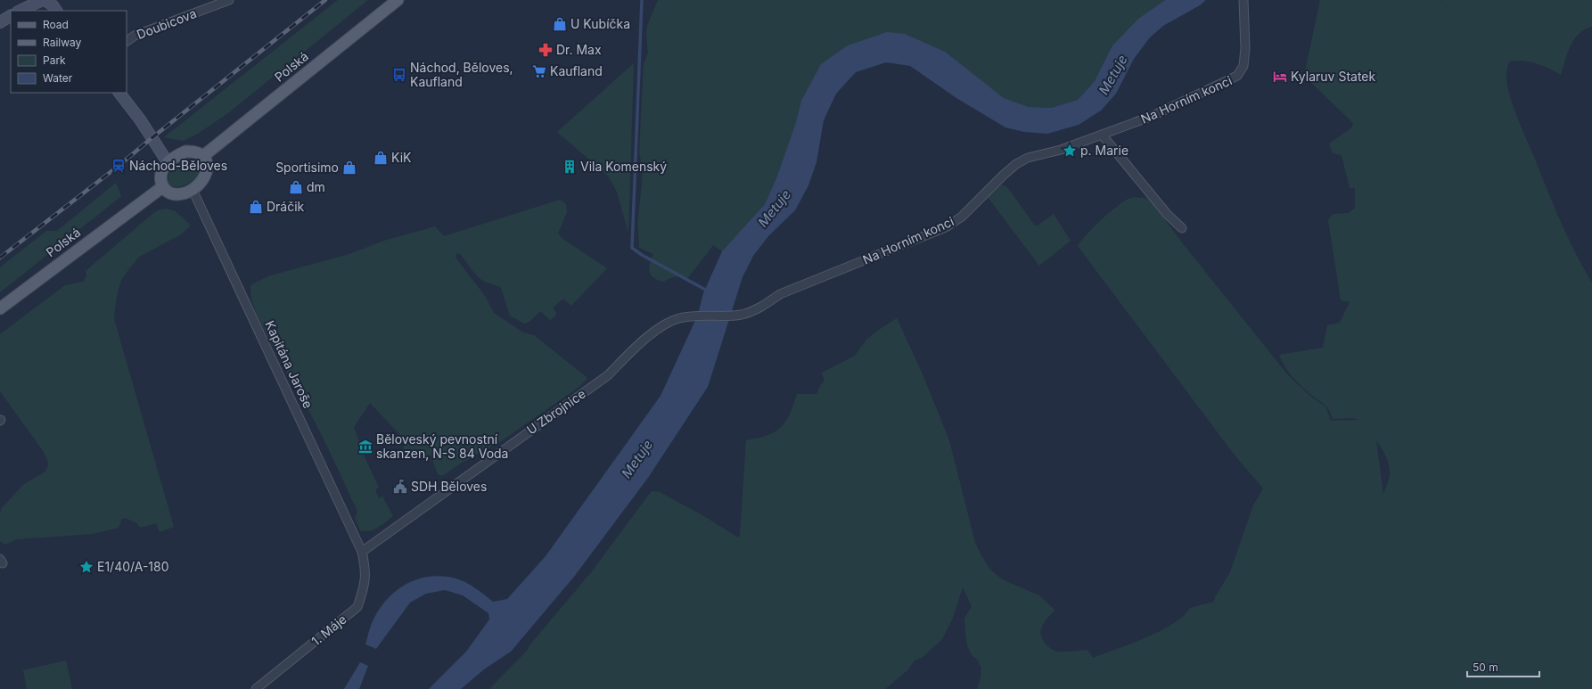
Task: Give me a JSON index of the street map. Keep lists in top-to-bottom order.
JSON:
{
  "streets": {
    "main road": ["Polská"],
    "street": [
      "Doubicova",
      "Na Horním konci",
      "Kapitána Jaroše",
      "U Zbrojnice",
      "1. Máje"
    ]
  },
  "crossings": [
    ["Polská", "Kapitána Jaroše"],
    ["Na Horním konci", "U Zbrojnice"],
    ["Kapitána Jaroše", "U Zbrojnice"],
    ["Kapitána Jaroše", "1. Máje"],
    ["U Zbrojnice", "1. Máje"]
  ],
  "water": ["Metuje"],
  "places": {
    "shop": [
      "U Kubíčka",
      "KiK",
      "Sportisimo",
      "dm",
      "Dráčik"
    ],
    "pharmacy": ["Dr. Max"],
    "supermarket": ["Kaufland"],
    "bus stop": ["Náchod, Běloves, Kaufland"],
    "hotel": ["Kylaruv Statek"],
    "place": ["p. Marie", "E1/40/A-180"],
    "station": ["Náchod-Běloves"],
    "building": ["Vila Komenský"],
    "museum": ["Běloveský pevnostní skanzen, N-S 84 Voda"],
    "public building": ["SDH Běloves"]
  },
  "legend": [
    "Road",
    "Railway",
    "Park",
    "Water"
  ],
  "scale_bar": "50 m"
}
